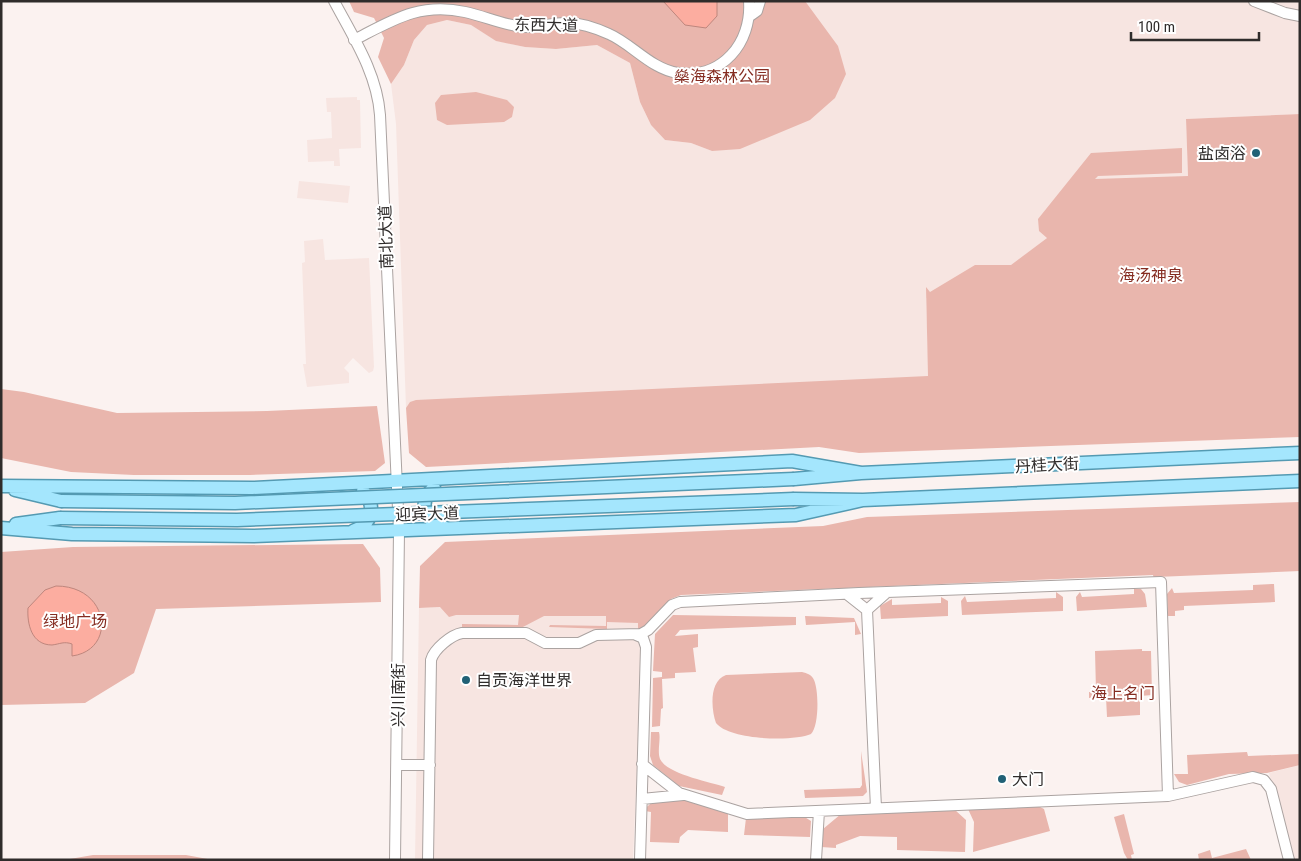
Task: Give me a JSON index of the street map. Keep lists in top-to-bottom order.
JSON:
{
  "streets": {
    "main road": ["丹桂大街", "迎宾大道"],
    "street": ["东西大道", "南北大道", "兴川南街"]
  },
  "crossings": [
    ["东西大道", "南北大道"],
    ["南北大道", "兴川南街"],
    ["丹桂大街", "迎宾大道"]
  ],
  "parks": [
    "燊海森林公园",
    "海汤神泉",
    "绿地广场",
    "海上名门"
  ],
  "places": ["盐卤浴", "自贡海洋世界", "大门"],
  "scale_bar": "100 m"
}
